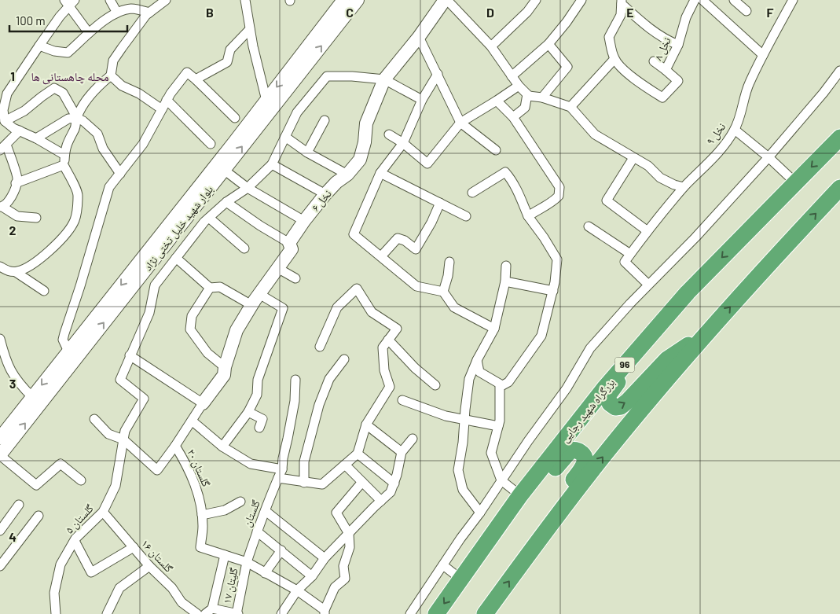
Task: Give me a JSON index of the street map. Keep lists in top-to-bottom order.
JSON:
{
  "streets": {
    "highway": ["96", "بزرگراه شهید رجایی"],
    "street": [
      "نخل ۸",
      "نخل ۹",
      "نخل ۶",
      "بلوار شهید خلیل تختی نژاد",
      "گلستان ۲۰",
      "گلستان",
      "گلستان ۵",
      "گلستان ۱۶",
      "گلیتان ۱۷"
    ]
  },
  "crossings": [
    ["نخل ۶", "گلستان ۲۰"],
    ["گلستان", "گلیتان ۱۷"],
    ["گلستان ۵", "گلستان ۱۶"]
  ],
  "districts": ["محله چاهستانی ها"],
  "scale_bar": "100 m",
  "grid": {
    "columns": [
      "B",
      "C",
      "D",
      "E",
      "F"
    ],
    "rows": [
      "1",
      "2",
      "3",
      "4"
    ]
  }
}
